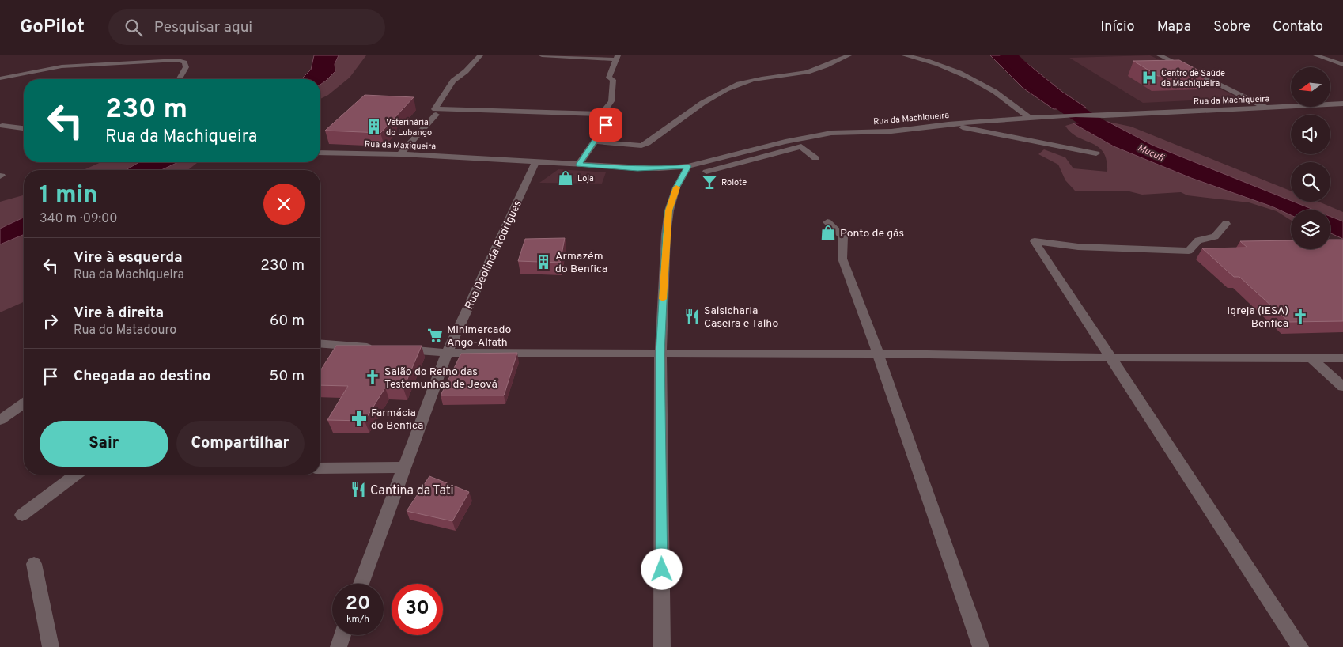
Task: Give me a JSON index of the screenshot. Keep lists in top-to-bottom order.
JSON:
{
  "streets": {
    "street": ["Rua da Machiqueira", "Rua da Maxiqueira", "Rua Deolinda Rodrigues"]
  },
  "crossings": [
    ["Rua da Machiqueira", "Rua da Maxiqueira"],
    ["Rua da Machiqueira", "Rua Deolinda Rodrigues"]
  ],
  "water": ["Mucufi"],
  "places": {
    "hospital": ["Centro de Saúde da Machiqueira"],
    "building": ["Veterinária do Lubango", "Armazém do Benfica"],
    "shop": ["Loja", "Ponto de gás"],
    "bar": ["Rolote"],
    "restaurant": ["Salsicharia Caseira e Talho", "Cantina da Tati"],
    "church": ["Igreja (IESA) Benfica", "Salão do Reino das Testemunhas de Jeová"],
    "supermarket": ["Minimercado Ango-Alfath"],
    "pharmacy": ["Farmácia do Benfica"]
  },
  "north": "left",
  "page": {
    "header": "GoPilot",
    "search": "Pesquisar aqui",
    "nav": [
      "Início",
      "Mapa",
      "Sobre",
      "Contato"
    ],
    "turn": ["230 m", "Rua da Machiqueira"],
    "heading": ["1 min", "340 m · 09:00"],
    "list": [
      {
        "name": "Vire à esquerda",
        "note": "Rua da Machiqueira",
        "value": "230 m"
      },
      {
        "name": "Vire à direita",
        "note": "Rua do Matadouro",
        "value": "60 m"
      },
      {
        "name": "Chegada ao destino",
        "value": "50 m"
      }
    ],
    "buttons": ["Sair", "Compartilhar"],
    "speed": "20 km/h",
    "limit": "30"
  }
}
